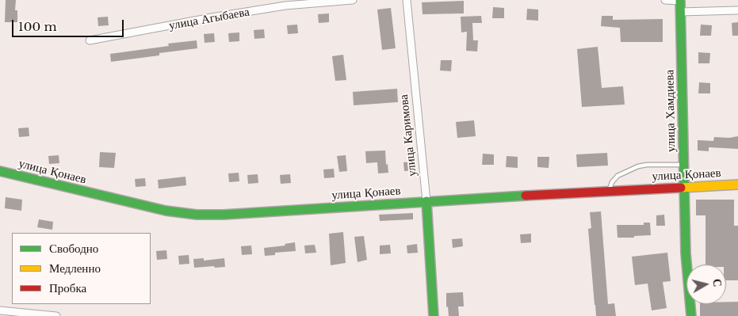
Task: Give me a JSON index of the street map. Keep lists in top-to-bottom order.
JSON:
{
  "streets": {
    "main road": ["улица Хамдиева", "улица Каримова", "улица Қонаев"],
    "street": ["улица Агыбаева"]
  },
  "crossings": [
    ["улица Хамдиева", "улица Қонаев"],
    ["улица Каримова", "улица Қонаев"]
  ],
  "legend": ["Свободно", "Медленно", "Пробка"],
  "scale_bar": "100 m",
  "north": "right"
}
